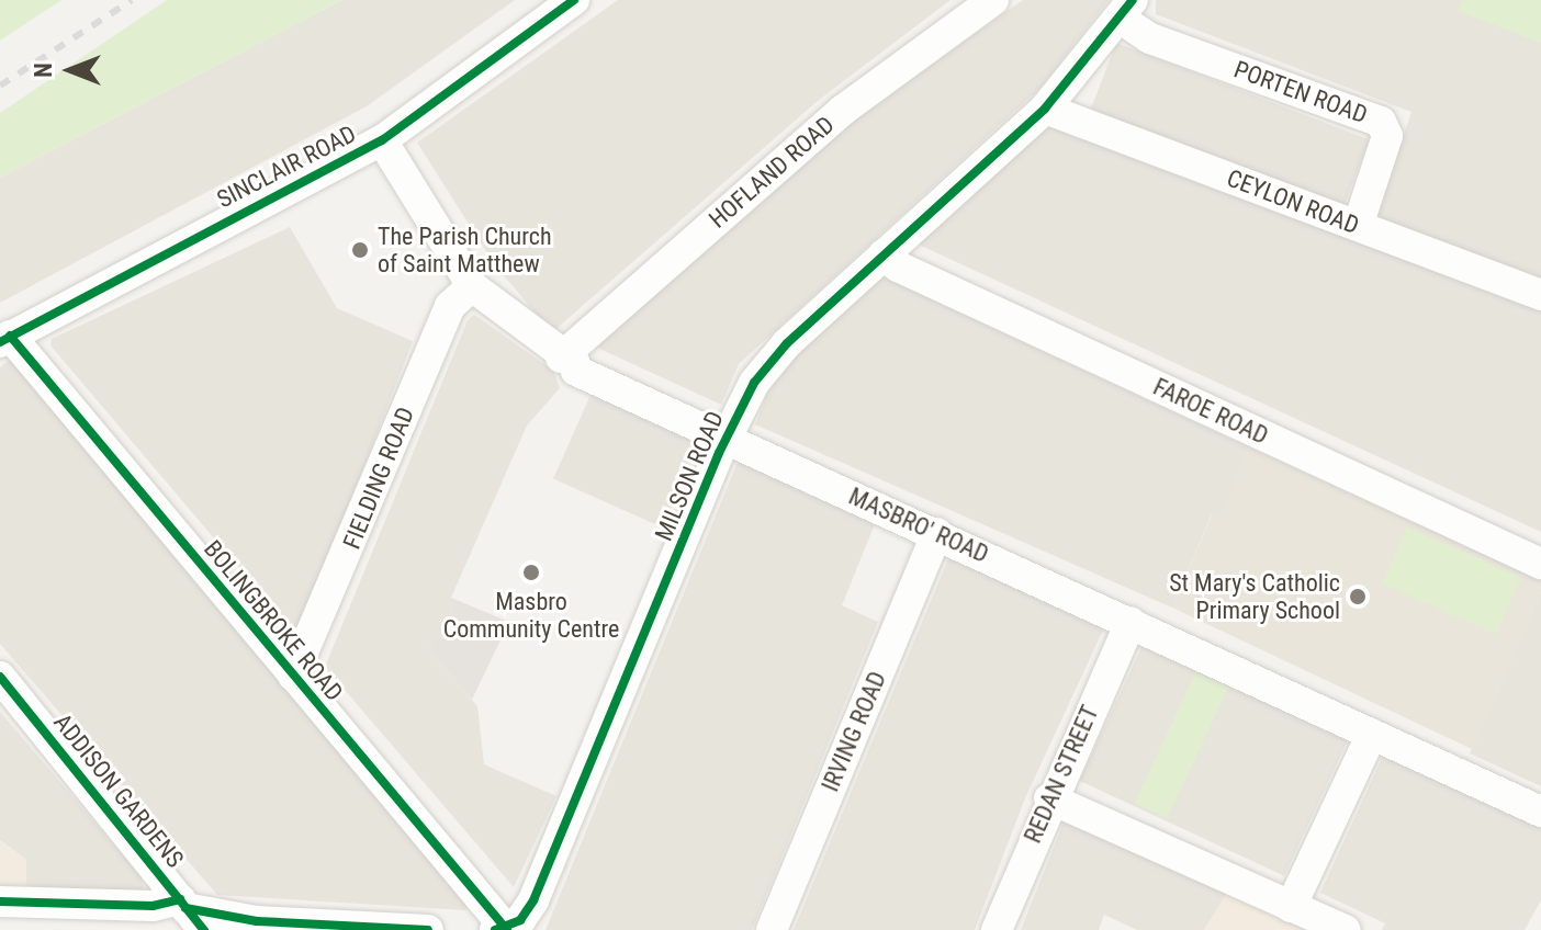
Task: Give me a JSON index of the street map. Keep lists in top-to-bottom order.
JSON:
{
  "streets": {
    "street": [
      "PORTEN ROAD",
      "SINCLAIR ROAD",
      "HOFLAND ROAD",
      "CEYLON ROAD",
      "FAROE ROAD",
      "MILSON ROAD",
      "FIELDING ROAD",
      "MASBRO' ROAD",
      "BOLINGBROKE ROAD",
      "IRVING ROAD",
      "REDAN STREET",
      "ADDISON GARDENS"
    ]
  },
  "crossings": [
    ["PORTEN ROAD", "CEYLON ROAD"],
    ["PORTEN ROAD", "MILSON ROAD"],
    ["SINCLAIR ROAD", "MASBRO' ROAD"],
    ["SINCLAIR ROAD", "BOLINGBROKE ROAD"],
    ["HOFLAND ROAD", "MASBRO' ROAD"],
    ["CEYLON ROAD", "MILSON ROAD"],
    ["FAROE ROAD", "MILSON ROAD"],
    ["MILSON ROAD", "MASBRO' ROAD"],
    ["MILSON ROAD", "BOLINGBROKE ROAD"],
    ["FIELDING ROAD", "MASBRO' ROAD"],
    ["FIELDING ROAD", "BOLINGBROKE ROAD"],
    ["MASBRO' ROAD", "IRVING ROAD"],
    ["MASBRO' ROAD", "REDAN STREET"]
  ],
  "places": ["The Parish Church of Saint Matthew", "Masbro Community Centre", "St Mary's Catholic Primary School"],
  "north": "left"
}
